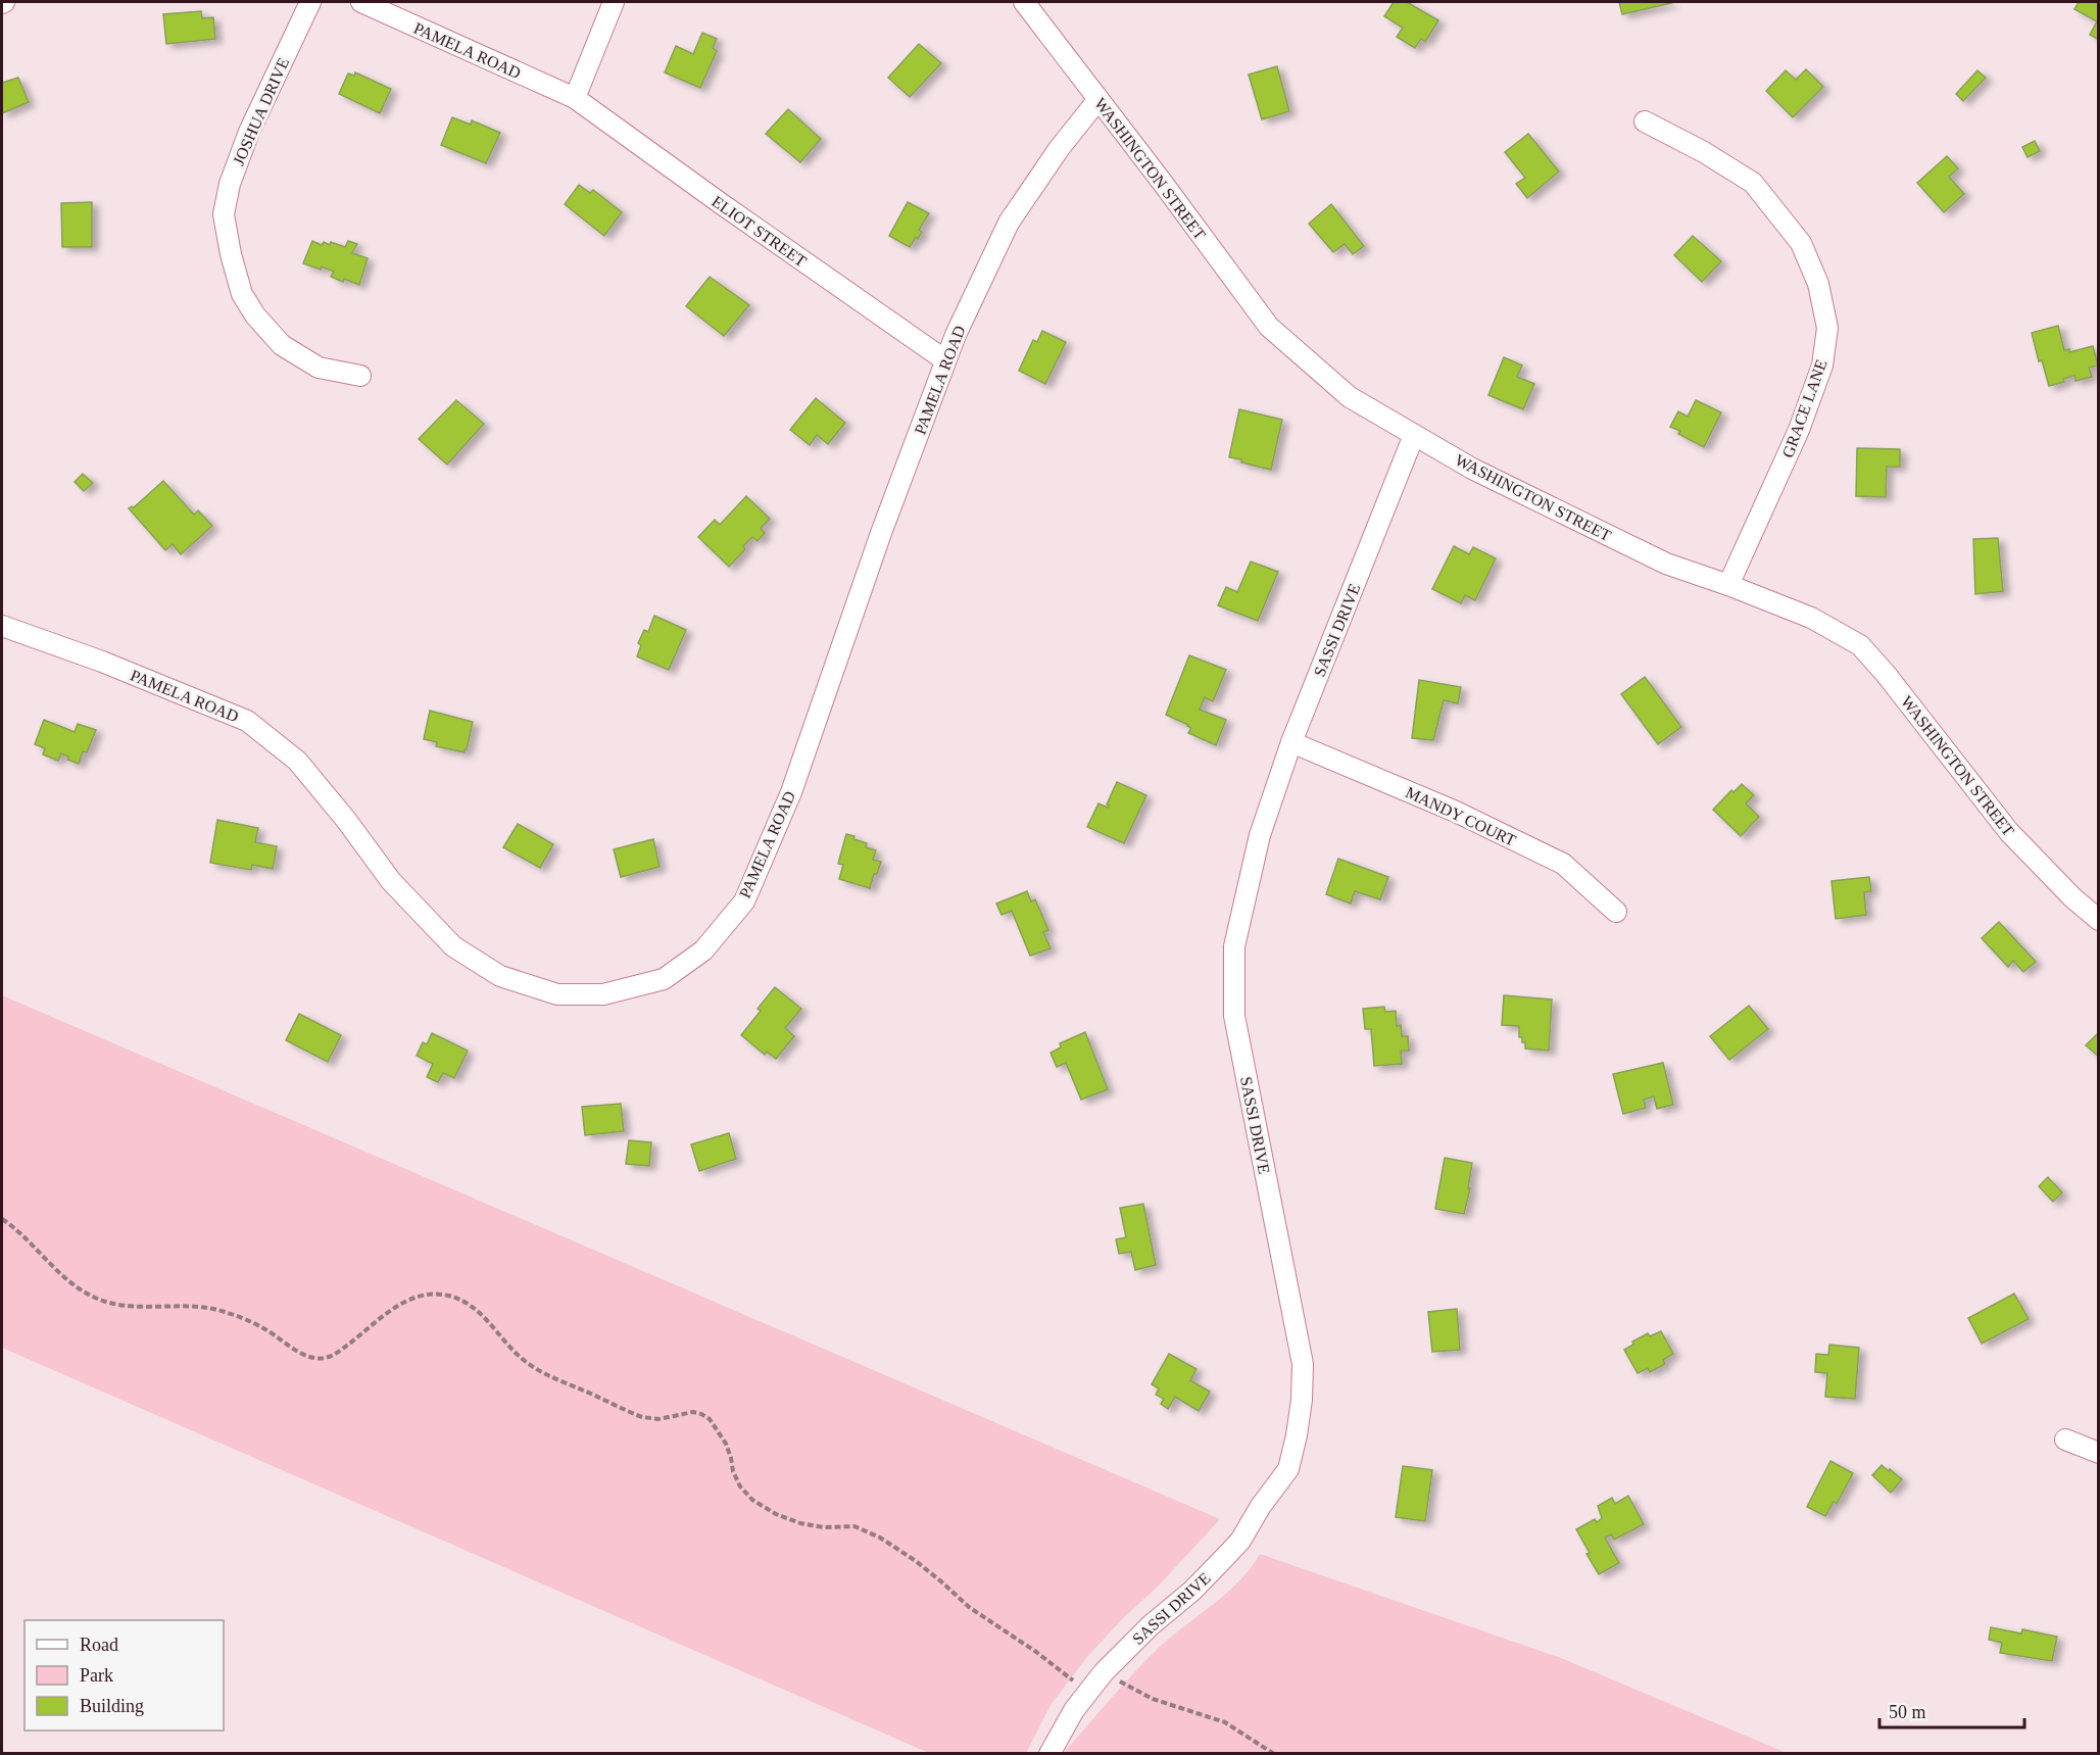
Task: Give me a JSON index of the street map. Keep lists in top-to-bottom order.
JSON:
{
  "streets": {
    "street": [
      "PAMELA ROAD",
      "JOSHUA DRIVE",
      "WASHINGTON STREET",
      "ELIOT STREET",
      "GRACE LANE",
      "SASSI DRIVE",
      "MANDY COURT"
    ]
  },
  "crossings": [
    ["PAMELA ROAD", "WASHINGTON STREET"],
    ["PAMELA ROAD", "ELIOT STREET"],
    ["WASHINGTON STREET", "GRACE LANE"],
    ["WASHINGTON STREET", "SASSI DRIVE"],
    ["SASSI DRIVE", "MANDY COURT"]
  ],
  "legend": ["Road", "Park", "Building"],
  "scale_bar": "50 m"
}
